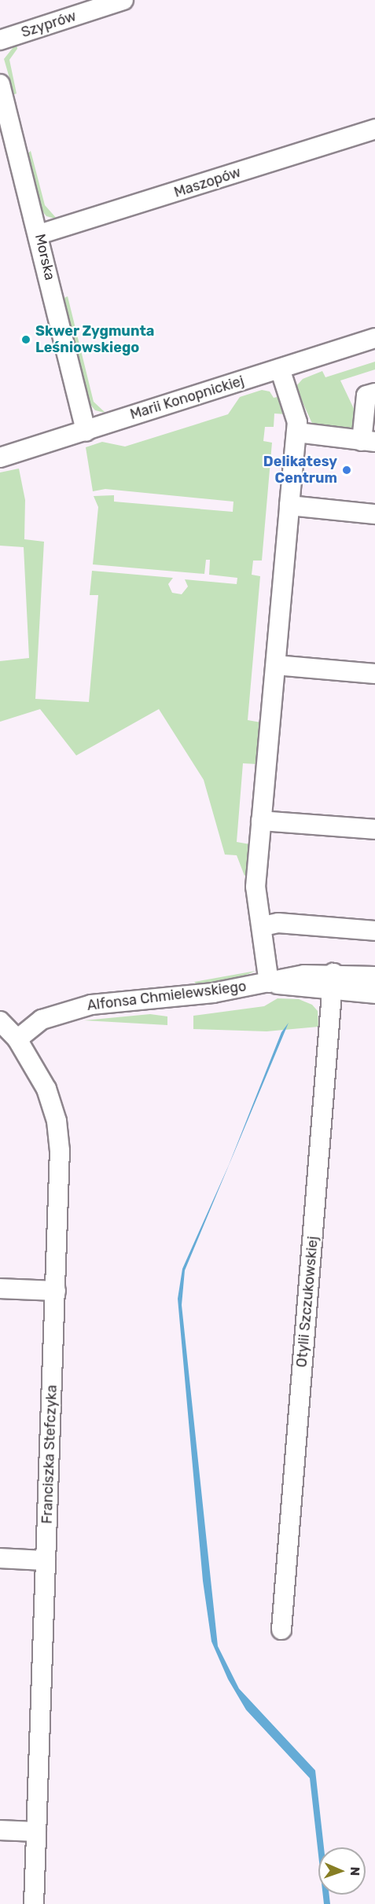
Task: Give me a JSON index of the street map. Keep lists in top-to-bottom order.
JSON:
{
  "streets": {
    "street": [
      "Szyprów",
      "Maszopów",
      "Morska",
      "Marii Konopnickiej",
      "Alfonsa Chmielewskiego",
      "Otylii Szczukowskiej",
      "Franciszka Stefczyka"
    ]
  },
  "crossings": [
    ["Maszopów", "Morska"],
    ["Morska", "Marii Konopnickiej"],
    ["Alfonsa Chmielewskiego", "Otylii Szczukowskiej"],
    ["Alfonsa Chmielewskiego", "Franciszka Stefczyka"]
  ],
  "places": ["Skwer Zygmunta Leśniowskiego", "Delikatesy Centrum"],
  "north": "right"
}
